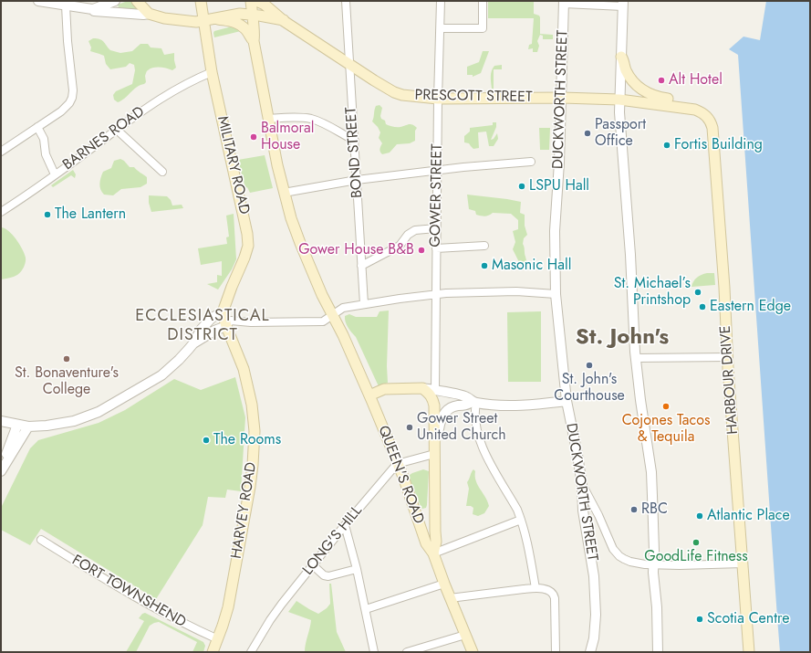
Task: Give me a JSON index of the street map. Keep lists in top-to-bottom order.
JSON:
{
  "streets": {
    "main road": [
      "PRESCOTT STREET",
      "MILITARY ROAD",
      "HARBOUR DRIVE",
      "QUEEN'S ROAD",
      "HARVEY ROAD"
    ],
    "street": [
      "DUCKWORTH STREET",
      "BARNES ROAD",
      "BOND STREET",
      "GOWER STREET",
      "LONG'S HILL",
      "FORT TOWNSHEND"
    ]
  },
  "crossings": [
    ["PRESCOTT STREET", "DUCKWORTH STREET"],
    ["PRESCOTT STREET", "BOND STREET"],
    ["PRESCOTT STREET", "MILITARY ROAD"],
    ["PRESCOTT STREET", "GOWER STREET"],
    ["PRESCOTT STREET", "HARBOUR DRIVE"],
    ["BARNES ROAD", "MILITARY ROAD"],
    ["QUEEN'S ROAD", "LONG'S HILL"],
    ["HARVEY ROAD", "FORT TOWNSHEND"]
  ],
  "districts": ["ECCLESIASTICAL DISTRICT", "St. John's"],
  "places": [
    "Alt Hotel",
    "Passport Office",
    "Balmoral House",
    "Fortis Building",
    "LSPU Hall",
    "The Lantern",
    "Gower House B&B",
    "Masonic Hall",
    "St. Michael’s Printshop",
    "Eastern Edge",
    "St. Bonaventure's College",
    "St. John's Courthouse",
    "Cojones Tacos & Tequila",
    "Gower Street United Church",
    "The Rooms",
    "RBC",
    "Atlantic Place",
    "GoodLife Fitness",
    "Scotia Centre"
  ]
}
